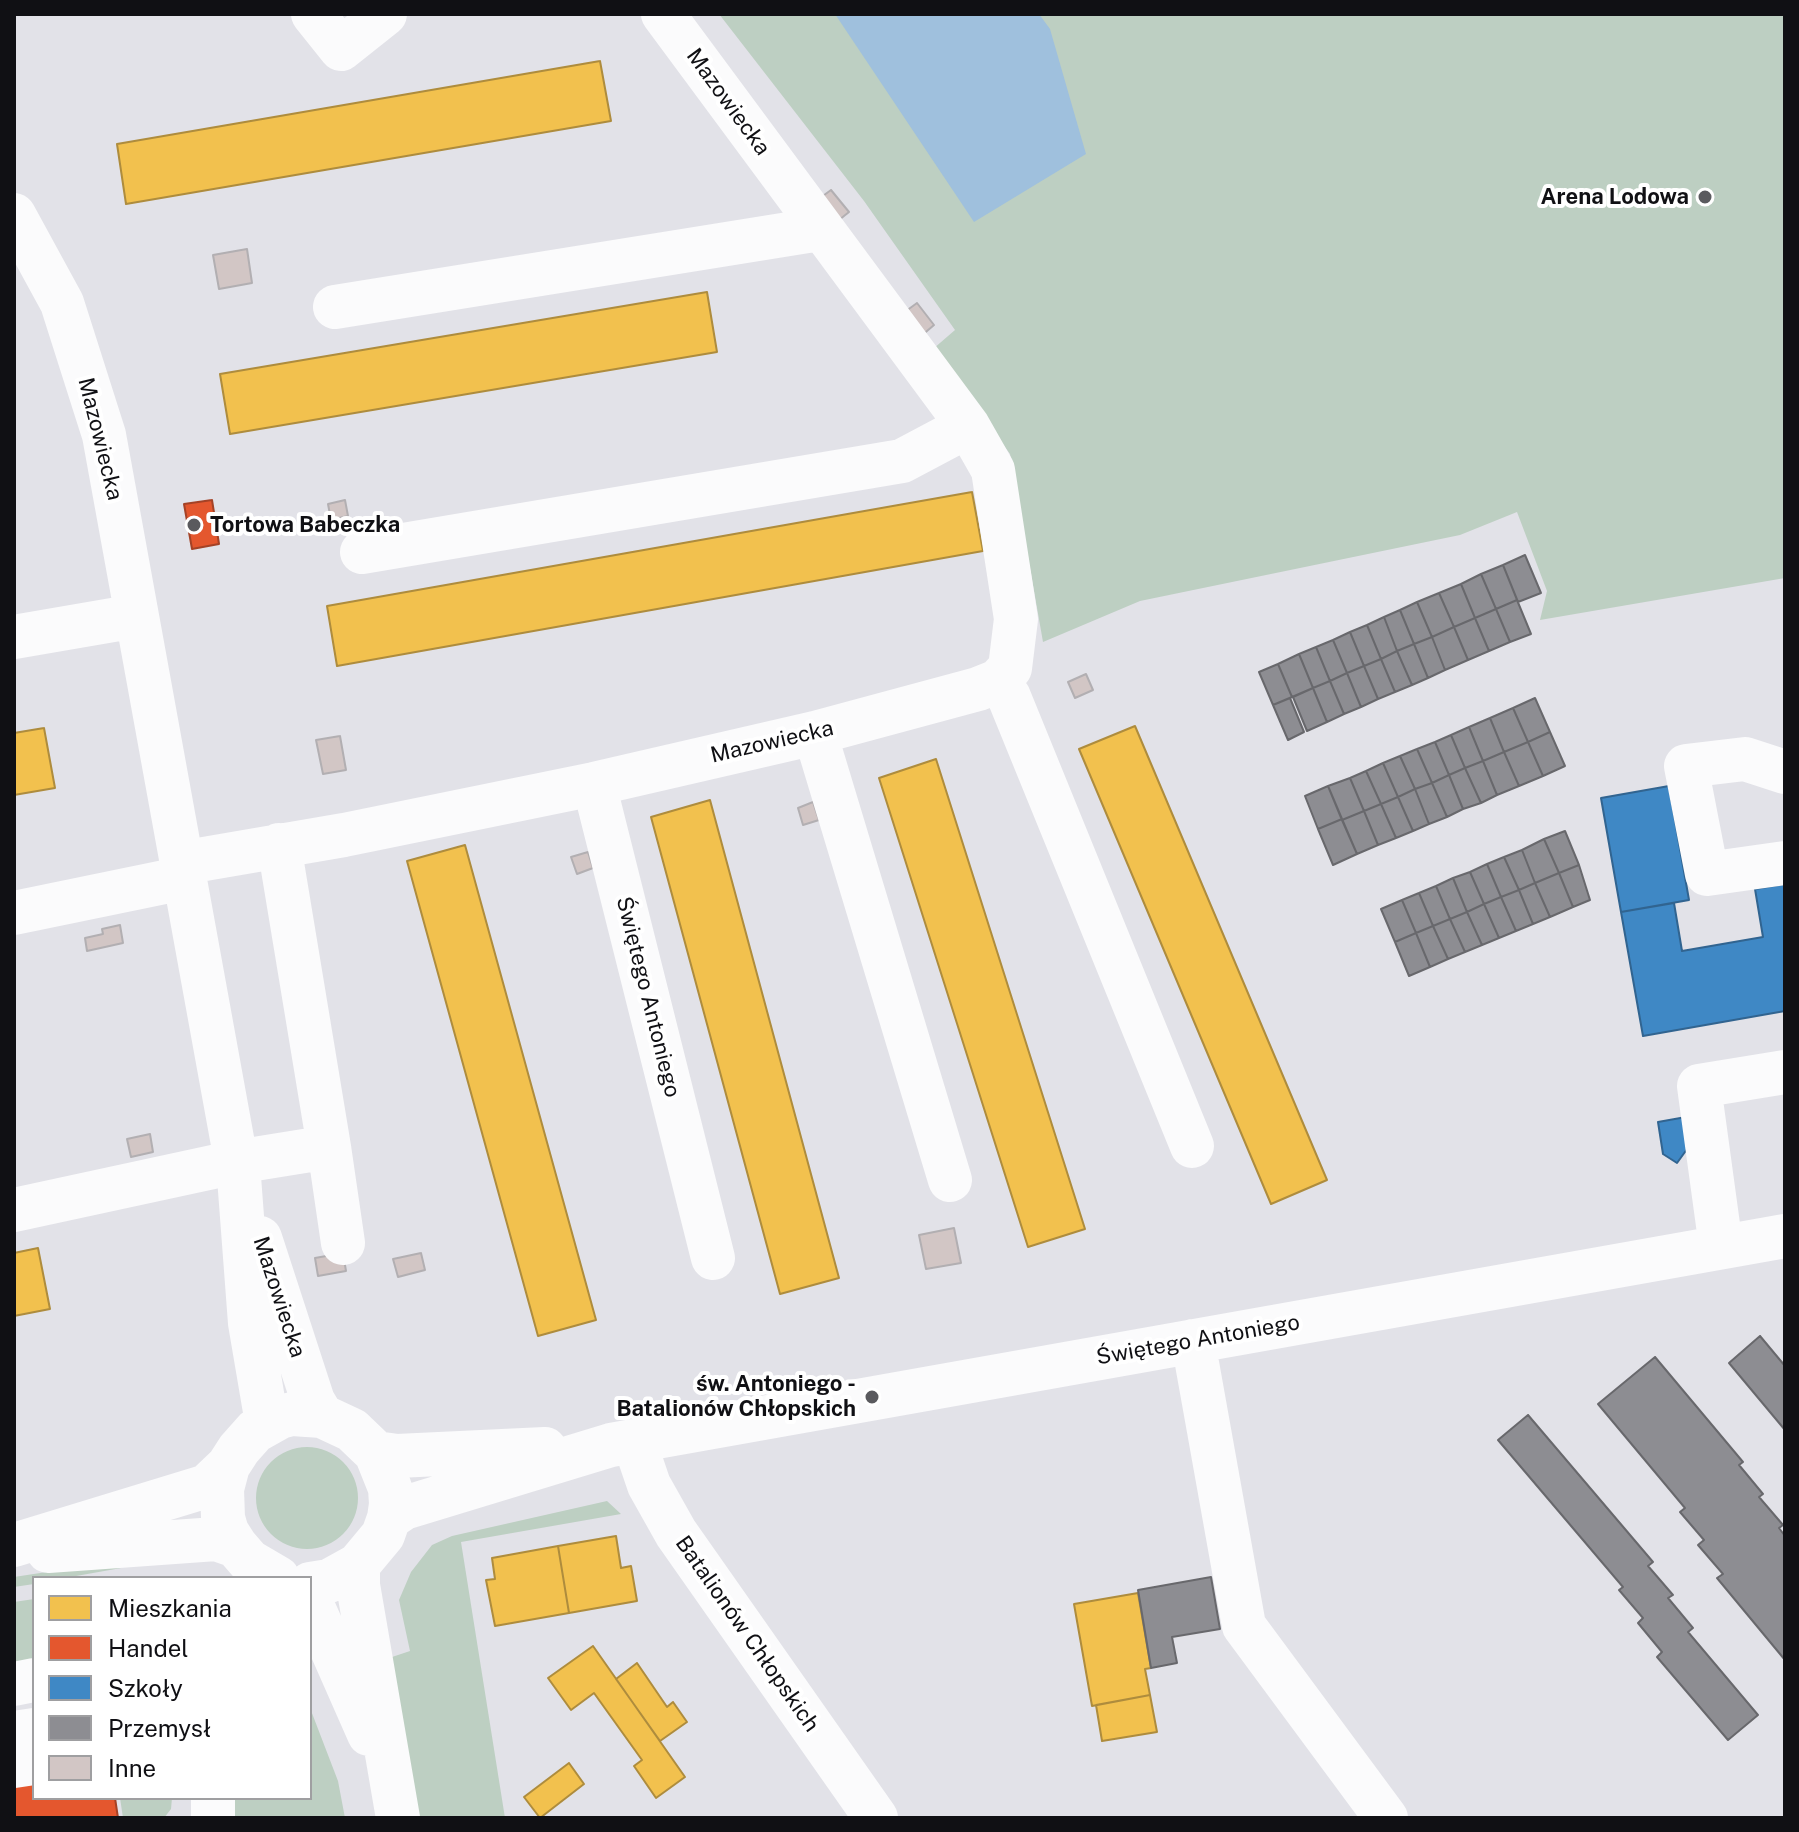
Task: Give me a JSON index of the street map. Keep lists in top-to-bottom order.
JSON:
{
  "streets": {
    "street": ["Mazowiecka", "Świętego Antoniego", "Batalionów Chłopskich"]
  },
  "crossings": [
    ["Mazowiecka", "Świętego Antoniego"],
    ["Świętego Antoniego", "Batalionów Chłopskich"]
  ],
  "places": ["Arena Lodowa", "Tortowa Babeczka", "św. Antoniego - Batalionów Chłopskich"],
  "legend": [
    "Mieszkania",
    "Handel",
    "Szkoły",
    "Przemysł",
    "Inne"
  ]
}
